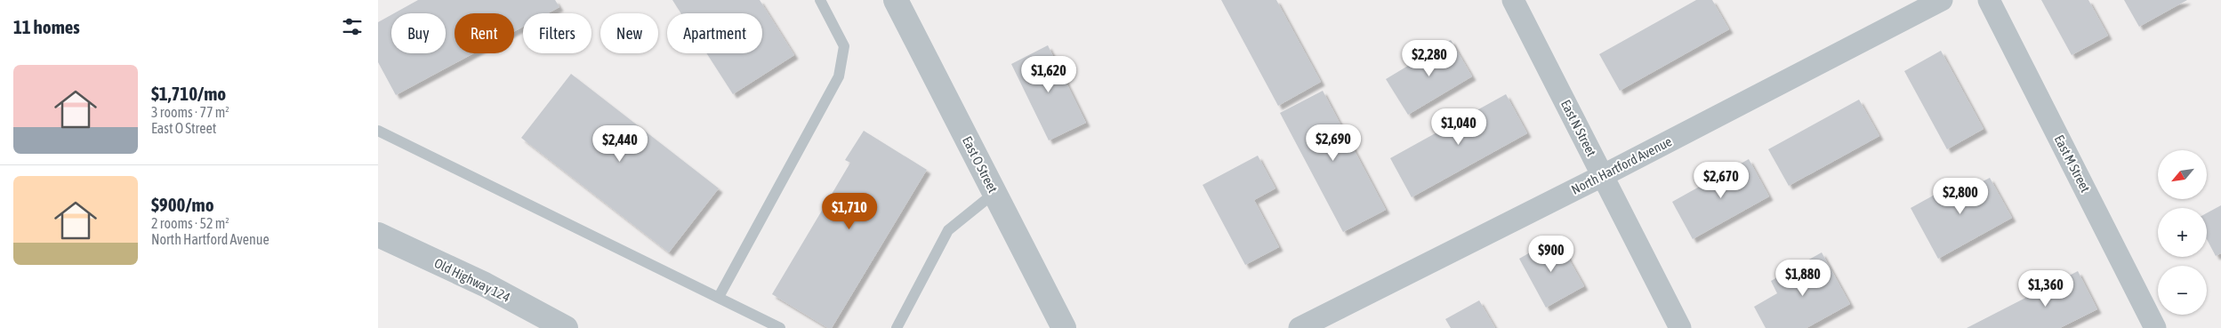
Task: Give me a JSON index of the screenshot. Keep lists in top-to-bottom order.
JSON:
{
  "streets": {
    "street": [
      "East N Street",
      "East M Street",
      "East O Street",
      "North Hartford Avenue",
      "Old Highway 124"
    ]
  },
  "crossings": [
    ["East N Street", "North Hartford Avenue"]
  ],
  "north": "bottom left",
  "page": {
    "heading": "11 homes",
    "chip": [
      "Buy",
      "Rent",
      "Filters",
      "New",
      "Apartment"
    ],
    "price": [
      "$2,280",
      "$1,620",
      "$1,040",
      "$2,690",
      "$2,440",
      "$2,670",
      "$2,800",
      "$1,710",
      "$900",
      "$1,880",
      "$1,360"
    ],
    "list": [
      {
        "name": "$1,710/mo",
        "note": "3 rooms · 77 m² · East O Street"
      },
      {
        "name": "$900/mo",
        "note": "2 rooms · 52 m² · North Hartford Avenue"
      }
    ],
    "map_buttons": ["+", "−"]
  }
}
